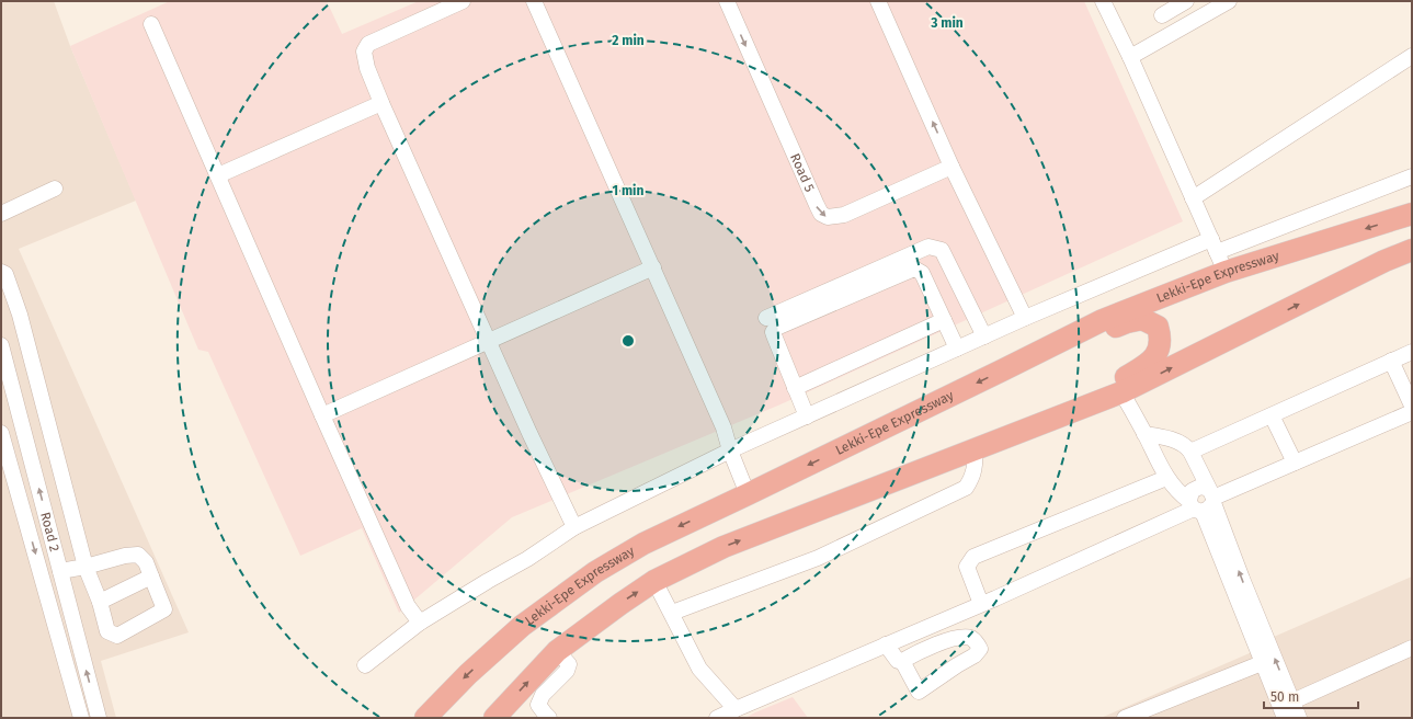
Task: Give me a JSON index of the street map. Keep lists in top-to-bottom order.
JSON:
{
  "streets": {
    "highway": ["Lekki-Epe Expressway"],
    "street": ["Road 5", "Road 2"]
  },
  "scale_bar": "50 m",
  "rings": ["3 min", "2 min", "1 min"]
}
